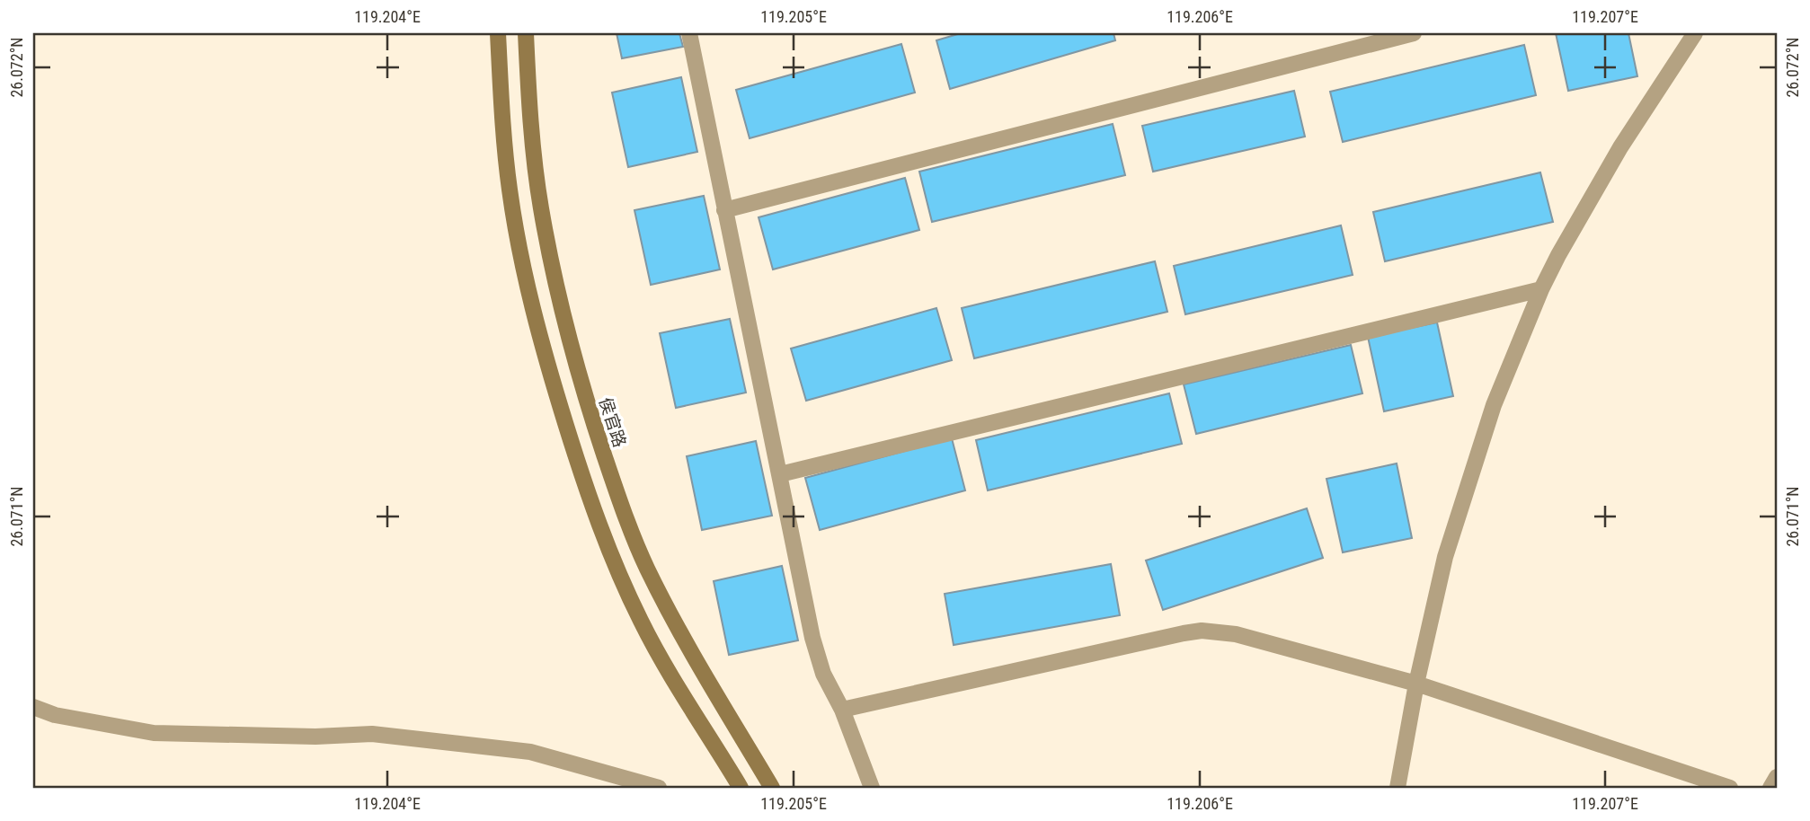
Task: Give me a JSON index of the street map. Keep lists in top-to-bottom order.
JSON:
{
  "streets": {
    "main road": ["侯官路"]
  },
  "coordinates": [
    "119.204°E",
    "119.205°E",
    "119.206°E",
    "119.207°E",
    "26.072°N",
    "26.071°N"
  ]
}
